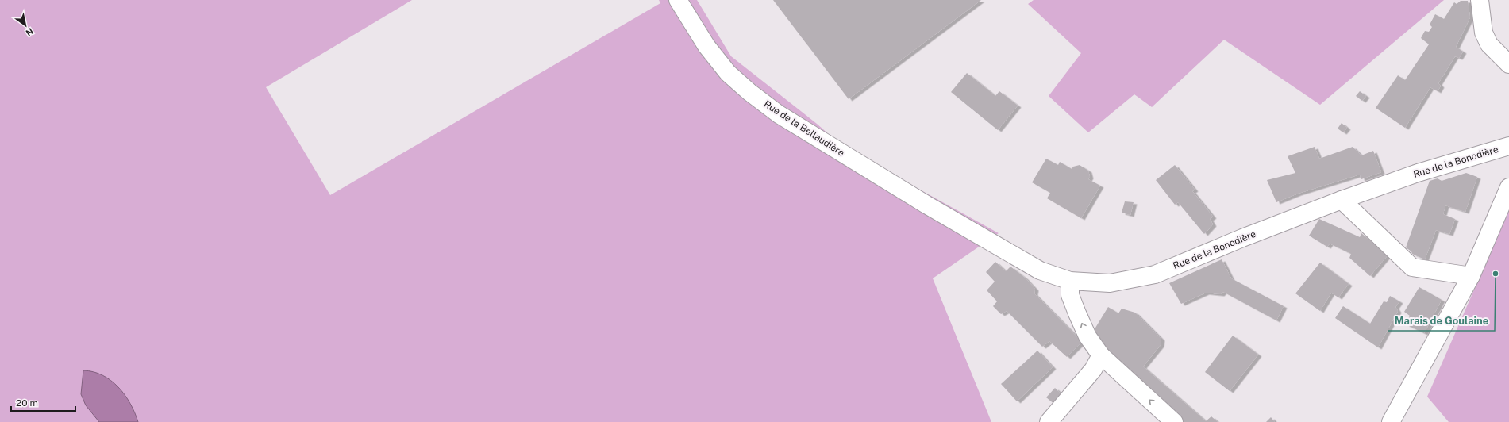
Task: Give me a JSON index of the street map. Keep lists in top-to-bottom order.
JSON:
{
  "streets": {
    "street": ["Rue de la Bellaudière", "Rue de la Bonodière"]
  },
  "crossings": [
    ["Rue de la Bellaudière", "Rue de la Bonodière"]
  ],
  "places": ["Marais de Goulaine"],
  "scale_bar": "20 m",
  "north": "bottom right"
}
